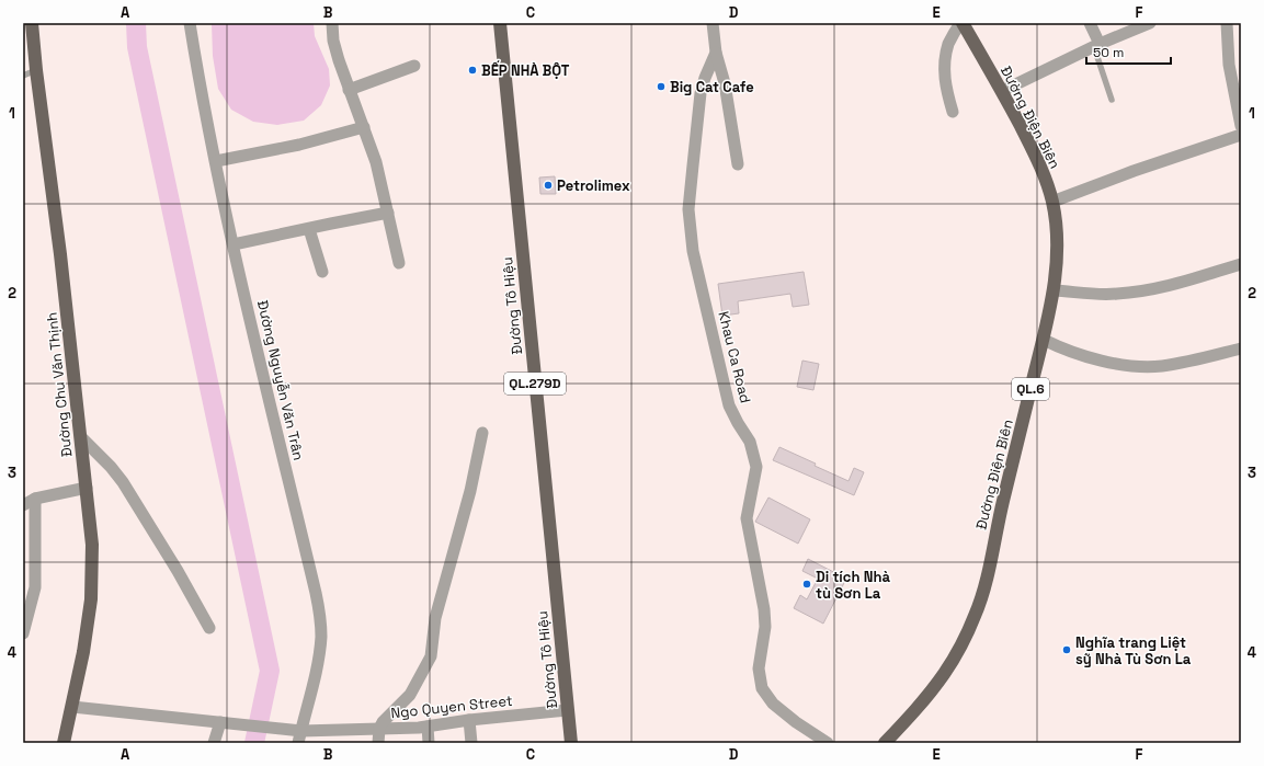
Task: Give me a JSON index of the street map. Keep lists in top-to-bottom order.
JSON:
{
  "streets": {
    "main road": [
      "Đường Điện Biên",
      "Đường Tô Hiệu",
      "QL.279D",
      "Đường Chu Văn Thịnh",
      "QL.6"
    ],
    "street": ["Khau Ca Road", "Đường Nguyễn Văn Trân", "Ngo Quyen Street"]
  },
  "crossings": [
    ["Đường Tô Hiệu", "Ngo Quyen Street"],
    ["Đường Nguyễn Văn Trân", "Ngo Quyen Street"]
  ],
  "places": [
    "BẾP NHÀ BỘT",
    "Big Cat Cafe",
    "Petrolimex",
    "Di tích Nhà tù Sơn La",
    "Nghĩa trang Liệt sỹ Nhà Tù Sơn La"
  ],
  "scale_bar": "50 m",
  "grid": {
    "columns": [
      "A",
      "B",
      "C",
      "D",
      "E",
      "F"
    ],
    "rows": [
      "1",
      "2",
      "3",
      "4"
    ]
  }
}
